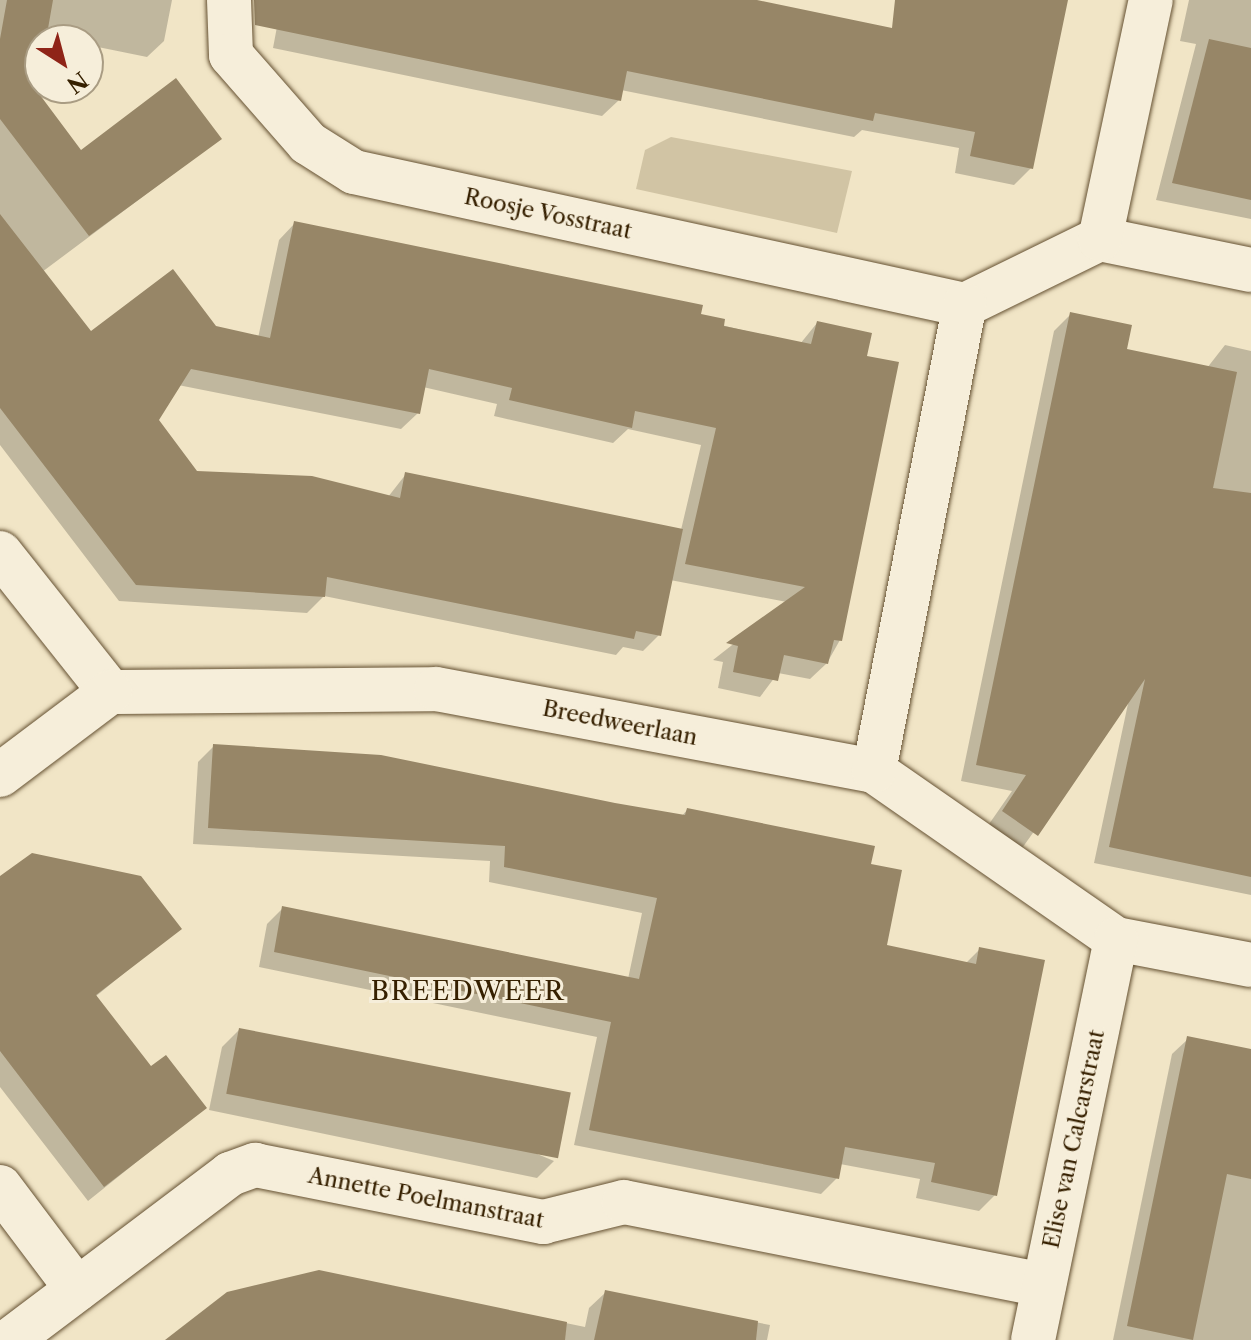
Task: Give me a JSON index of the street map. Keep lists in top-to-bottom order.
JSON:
{
  "streets": {
    "street": [
      "Roosje Vosstraat",
      "Breedweerlaan",
      "Elise van Calcarstraat",
      "Annette Poelmanstraat"
    ]
  },
  "crossings": [
    ["Breedweerlaan", "Elise van Calcarstraat"],
    ["Elise van Calcarstraat", "Annette Poelmanstraat"]
  ],
  "districts": ["BREEDWEER"],
  "north": "bottom right"
}
